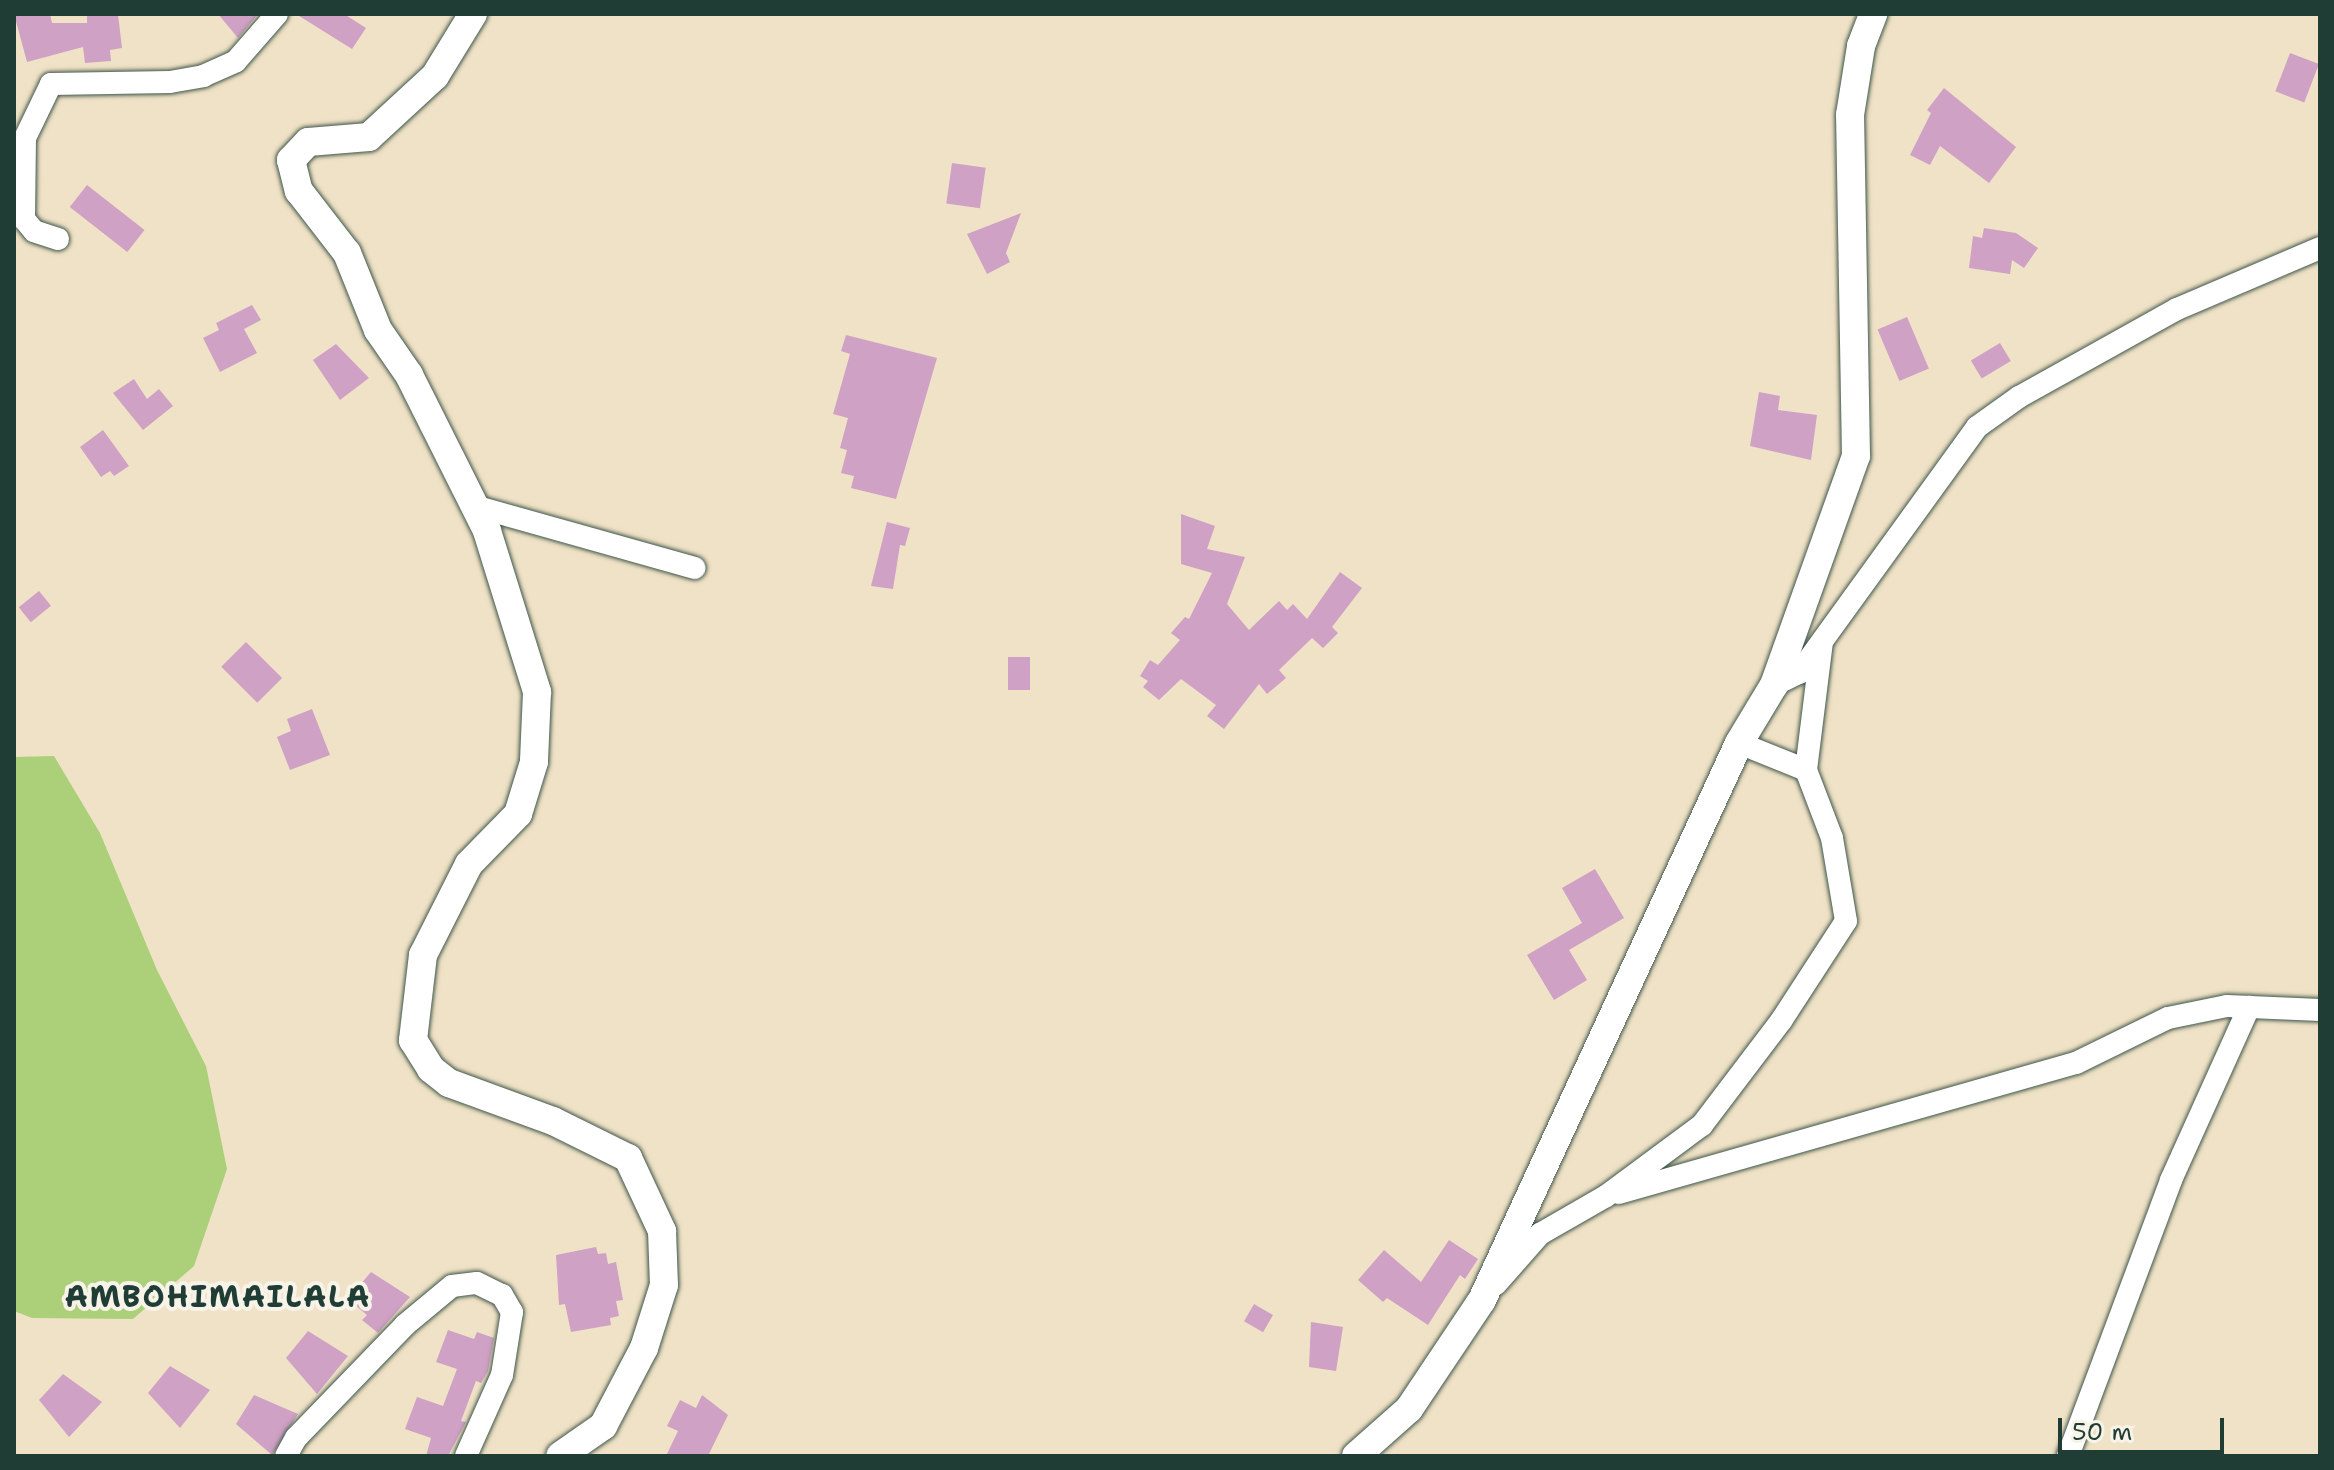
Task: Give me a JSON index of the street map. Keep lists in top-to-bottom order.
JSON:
{
  "districts": ["AMBOHIMAILALA"],
  "scale_bar": "50 m"
}
